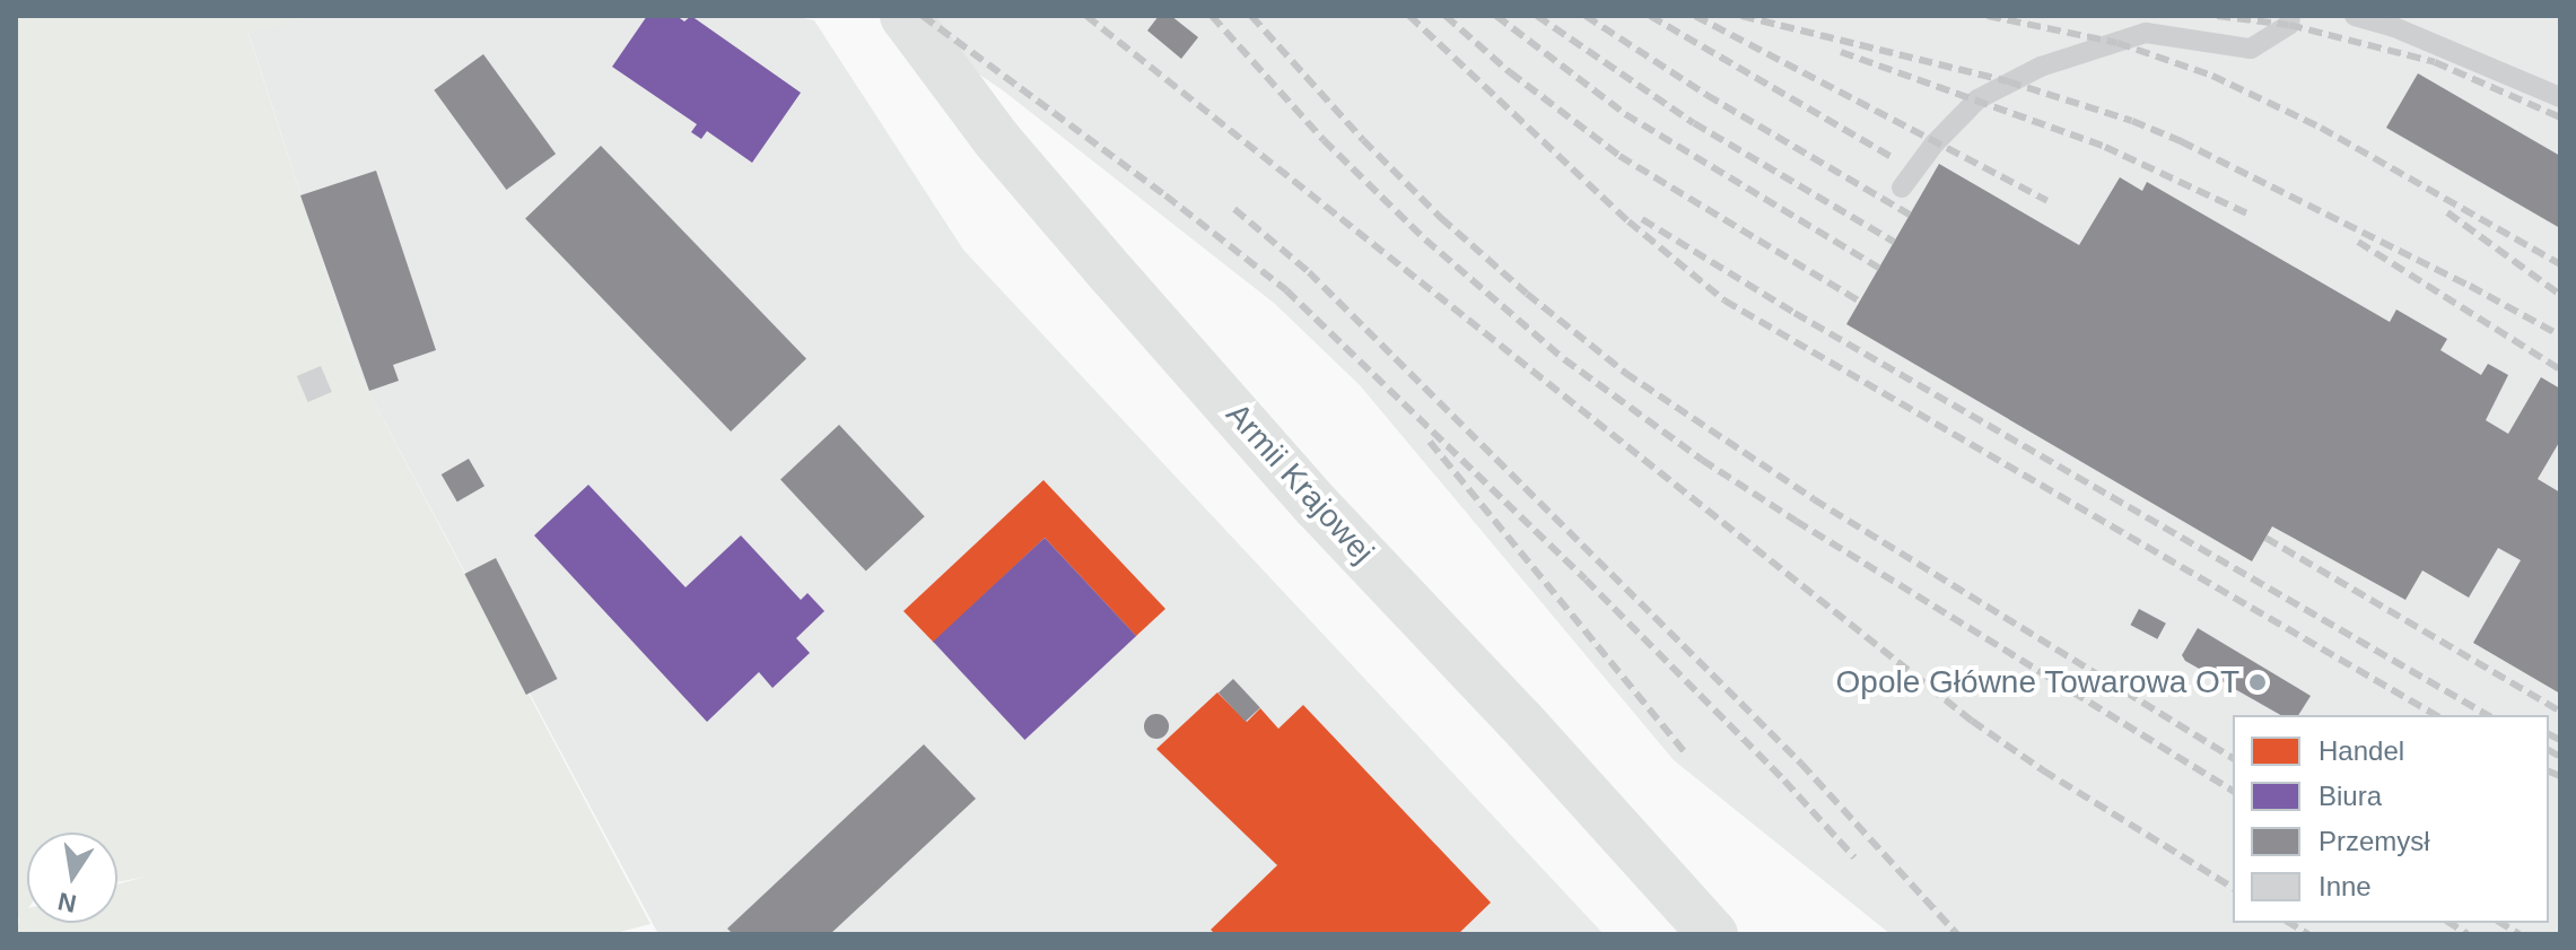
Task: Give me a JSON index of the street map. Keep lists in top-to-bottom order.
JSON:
{
  "streets": {
    "main road": ["Armii Krajowej"]
  },
  "places": ["Opole Główne Towarowa OT"],
  "legend": [
    "Handel",
    "Biura",
    "Przemysł",
    "Inne"
  ],
  "north": "bottom"
}
